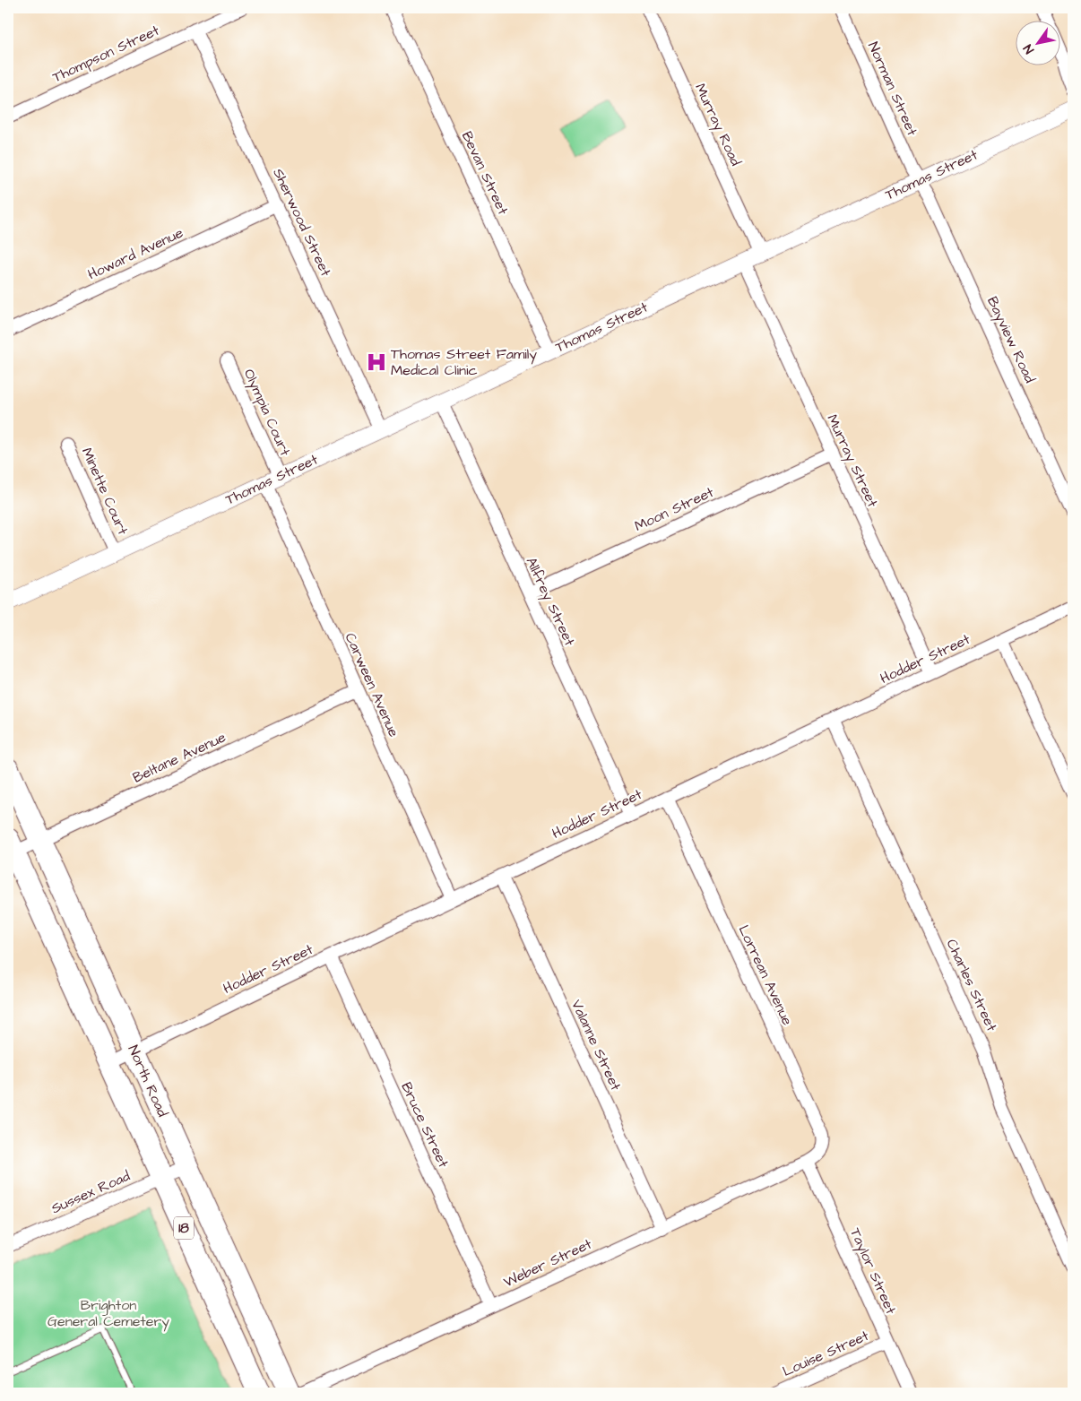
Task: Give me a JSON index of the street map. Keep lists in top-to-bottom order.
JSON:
{
  "streets": {
    "highway": ["North Road", "18"],
    "street": [
      "Thompson Street",
      "Norman Street",
      "Murray Road",
      "Bevan Street",
      "Thomas Street",
      "Sherwood Street",
      "Howard Avenue",
      "Bayview Road",
      "Olympia Court",
      "Murray Street",
      "Minette Court",
      "Moon Street",
      "Allfrey Street",
      "Hodder Street",
      "Carween Avenue",
      "Beltane Avenue",
      "Lorrean Avenue",
      "Charles Street",
      "Valanne Street",
      "Bruce Street",
      "Sussex Road",
      "Weber Street",
      "Taylor Street",
      "Louise Street"
    ]
  },
  "crossings": [
    ["Thompson Street", "Sherwood Street"],
    ["Norman Street", "Thomas Street"],
    ["Norman Street", "Bayview Road"],
    ["Murray Road", "Thomas Street"],
    ["Bevan Street", "Thomas Street"],
    ["Thomas Street", "Sherwood Street"],
    ["Thomas Street", "Bayview Road"],
    ["Thomas Street", "Olympia Court"],
    ["Thomas Street", "Murray Street"],
    ["Thomas Street", "Minette Court"],
    ["Thomas Street", "Allfrey Street"],
    ["Thomas Street", "Carween Avenue"],
    ["Sherwood Street", "Howard Avenue"],
    ["Olympia Court", "Carween Avenue"],
    ["Murray Street", "Moon Street"],
    ["Murray Street", "Hodder Street"],
    ["Moon Street", "Allfrey Street"],
    ["Allfrey Street", "Hodder Street"],
    ["Hodder Street", "Carween Avenue"],
    ["Hodder Street", "Lorrean Avenue"],
    ["Hodder Street", "Charles Street"],
    ["Hodder Street", "Valanne Street"],
    ["Hodder Street", "North Road"],
    ["Hodder Street", "Bruce Street"],
    ["Carween Avenue", "Beltane Avenue"],
    ["Beltane Avenue", "North Road"],
    ["Lorrean Avenue", "Weber Street"],
    ["Lorrean Avenue", "Taylor Street"],
    ["Valanne Street", "Weber Street"],
    ["North Road", "Sussex Road"],
    ["Bruce Street", "Weber Street"],
    ["Weber Street", "Taylor Street"],
    ["Taylor Street", "Louise Street"]
  ],
  "parks": ["Brighton General Cemetery"],
  "places": {
    "hospital": ["Thomas Street Family Medical Clinic"]
  },
  "north": "bottom left"
}
